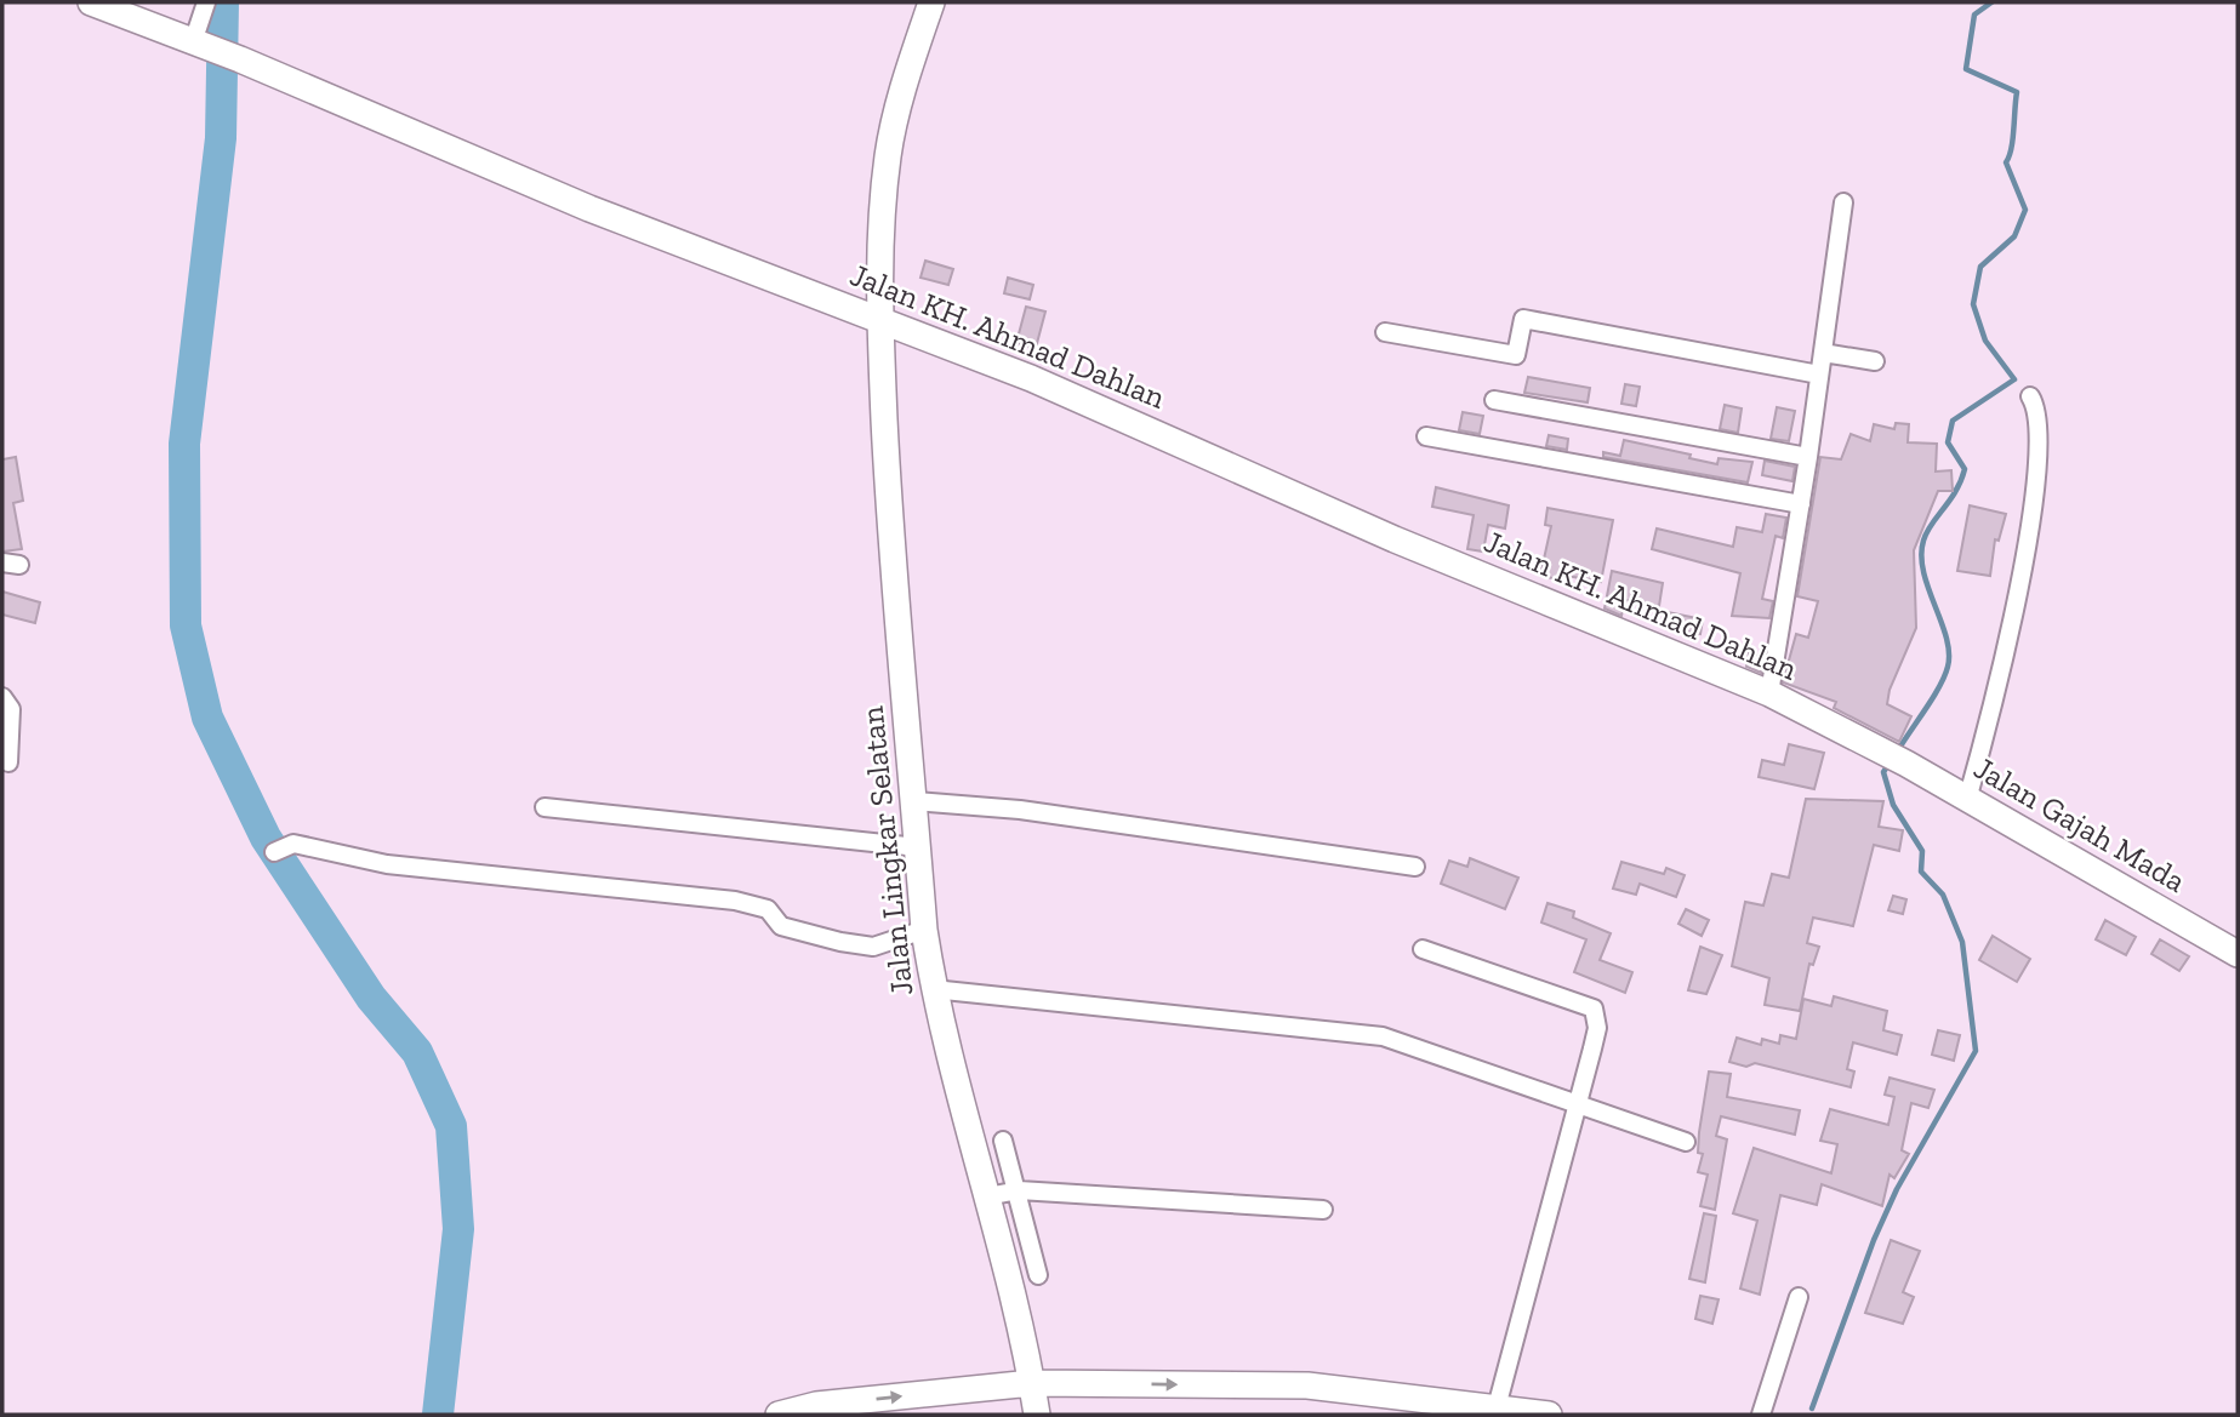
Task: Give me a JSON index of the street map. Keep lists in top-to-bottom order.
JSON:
{
  "streets": {
    "street": ["Jalan KH. Ahmad Dahlan", "Jalan Gajah Mada", "Jalan Lingkar Selatan"]
  },
  "crossings": [
    ["Jalan KH. Ahmad Dahlan", "Jalan Gajah Mada"],
    ["Jalan KH. Ahmad Dahlan", "Jalan Lingkar Selatan"]
  ]
}
